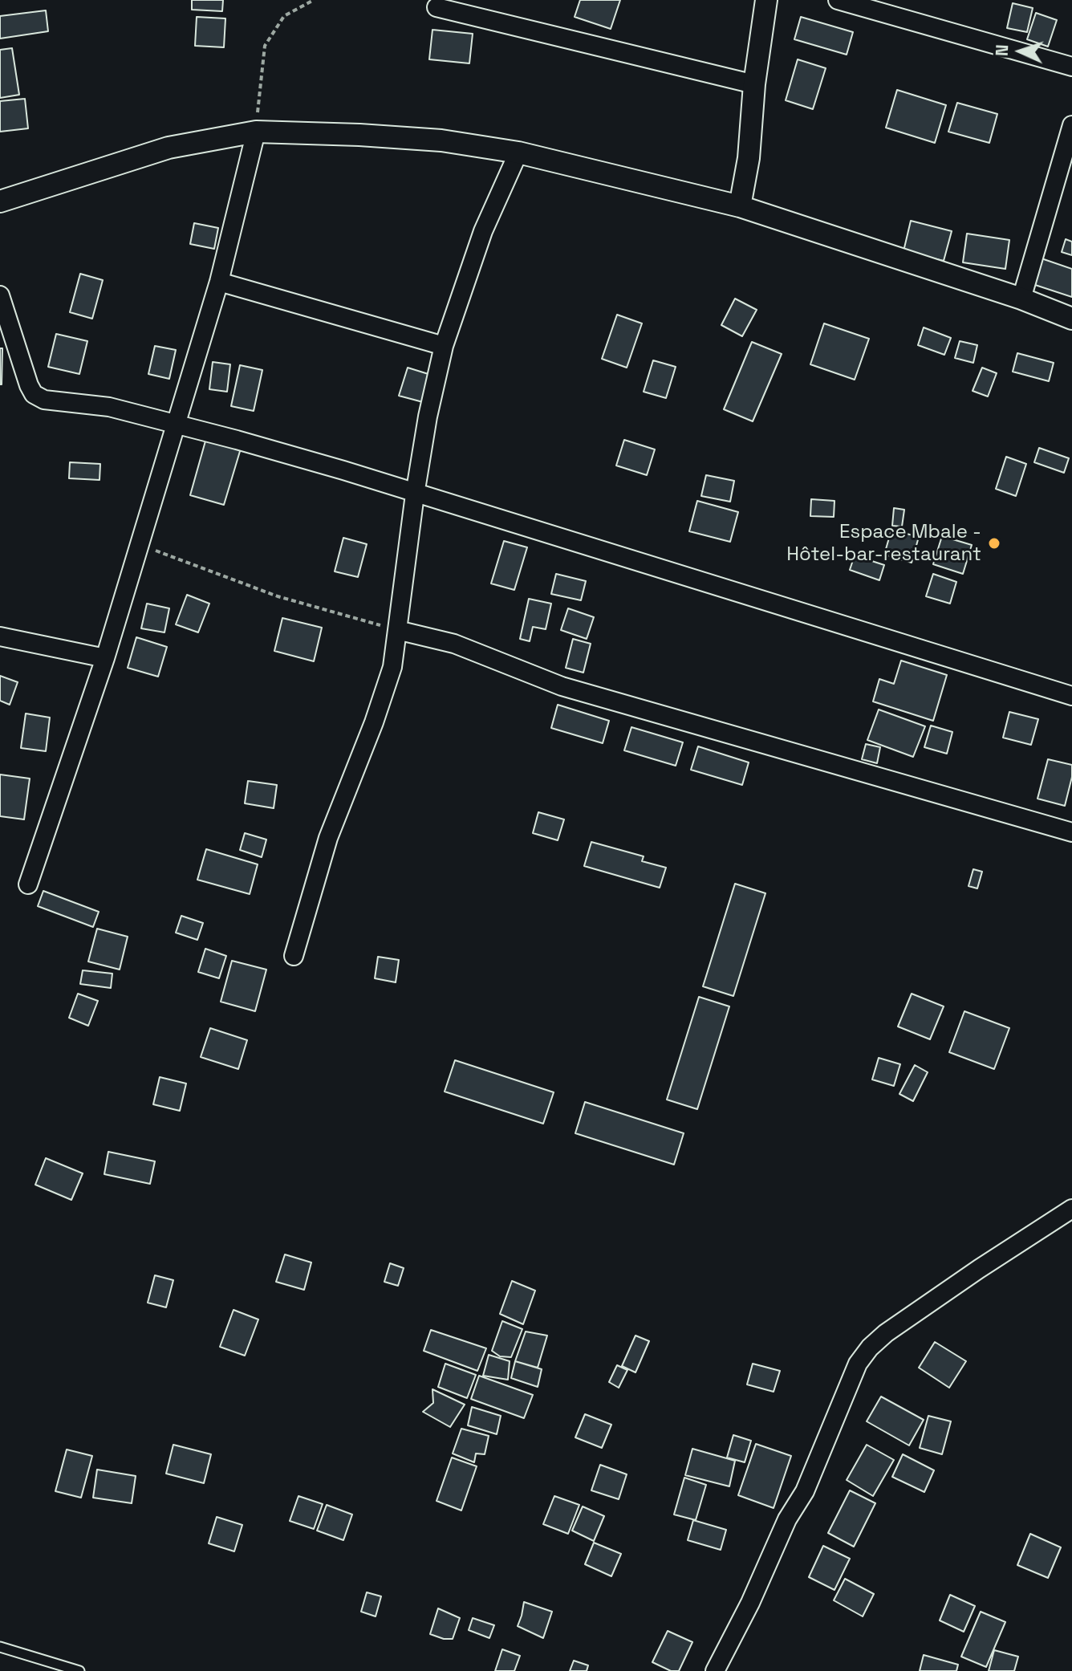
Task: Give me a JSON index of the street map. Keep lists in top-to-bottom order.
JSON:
{
  "places": ["Espace Mbale - Hôtel-bar-restaurant"],
  "north": "left"
}
